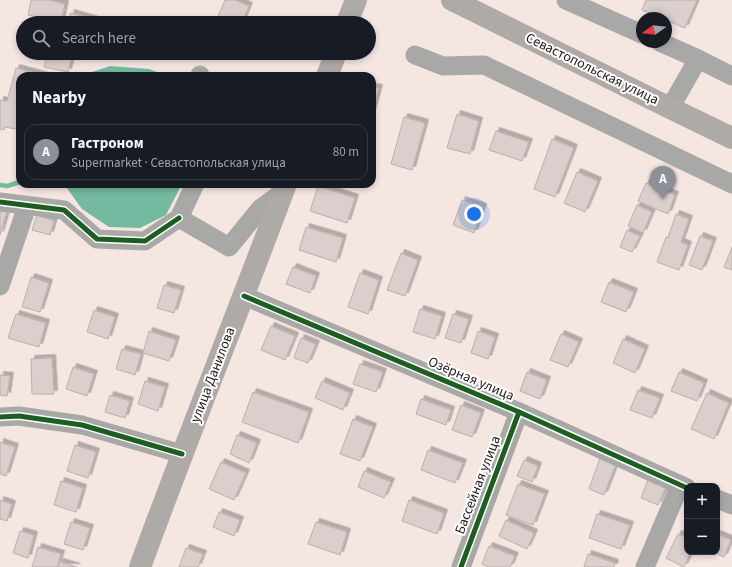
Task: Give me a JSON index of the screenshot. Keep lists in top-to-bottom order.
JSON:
{
  "streets": {
    "main road": ["Севастопольская улица", "улица Данилова"],
    "street": ["Озёрная улица", "Бассейная улица"]
  },
  "crossings": [
    ["улица Данилова", "Озёрная улица"],
    ["Озёрная улица", "Бассейная улица"]
  ],
  "north": "left",
  "page": {
    "search": "Search here",
    "heading": "Nearby",
    "list": [
      {
        "mark": "A",
        "name": "Гастроном",
        "note": "Supermarket · Севастопольская улица",
        "value": "80 m"
      }
    ],
    "pins": "A",
    "map_buttons": ["+", "−"]
  }
}
